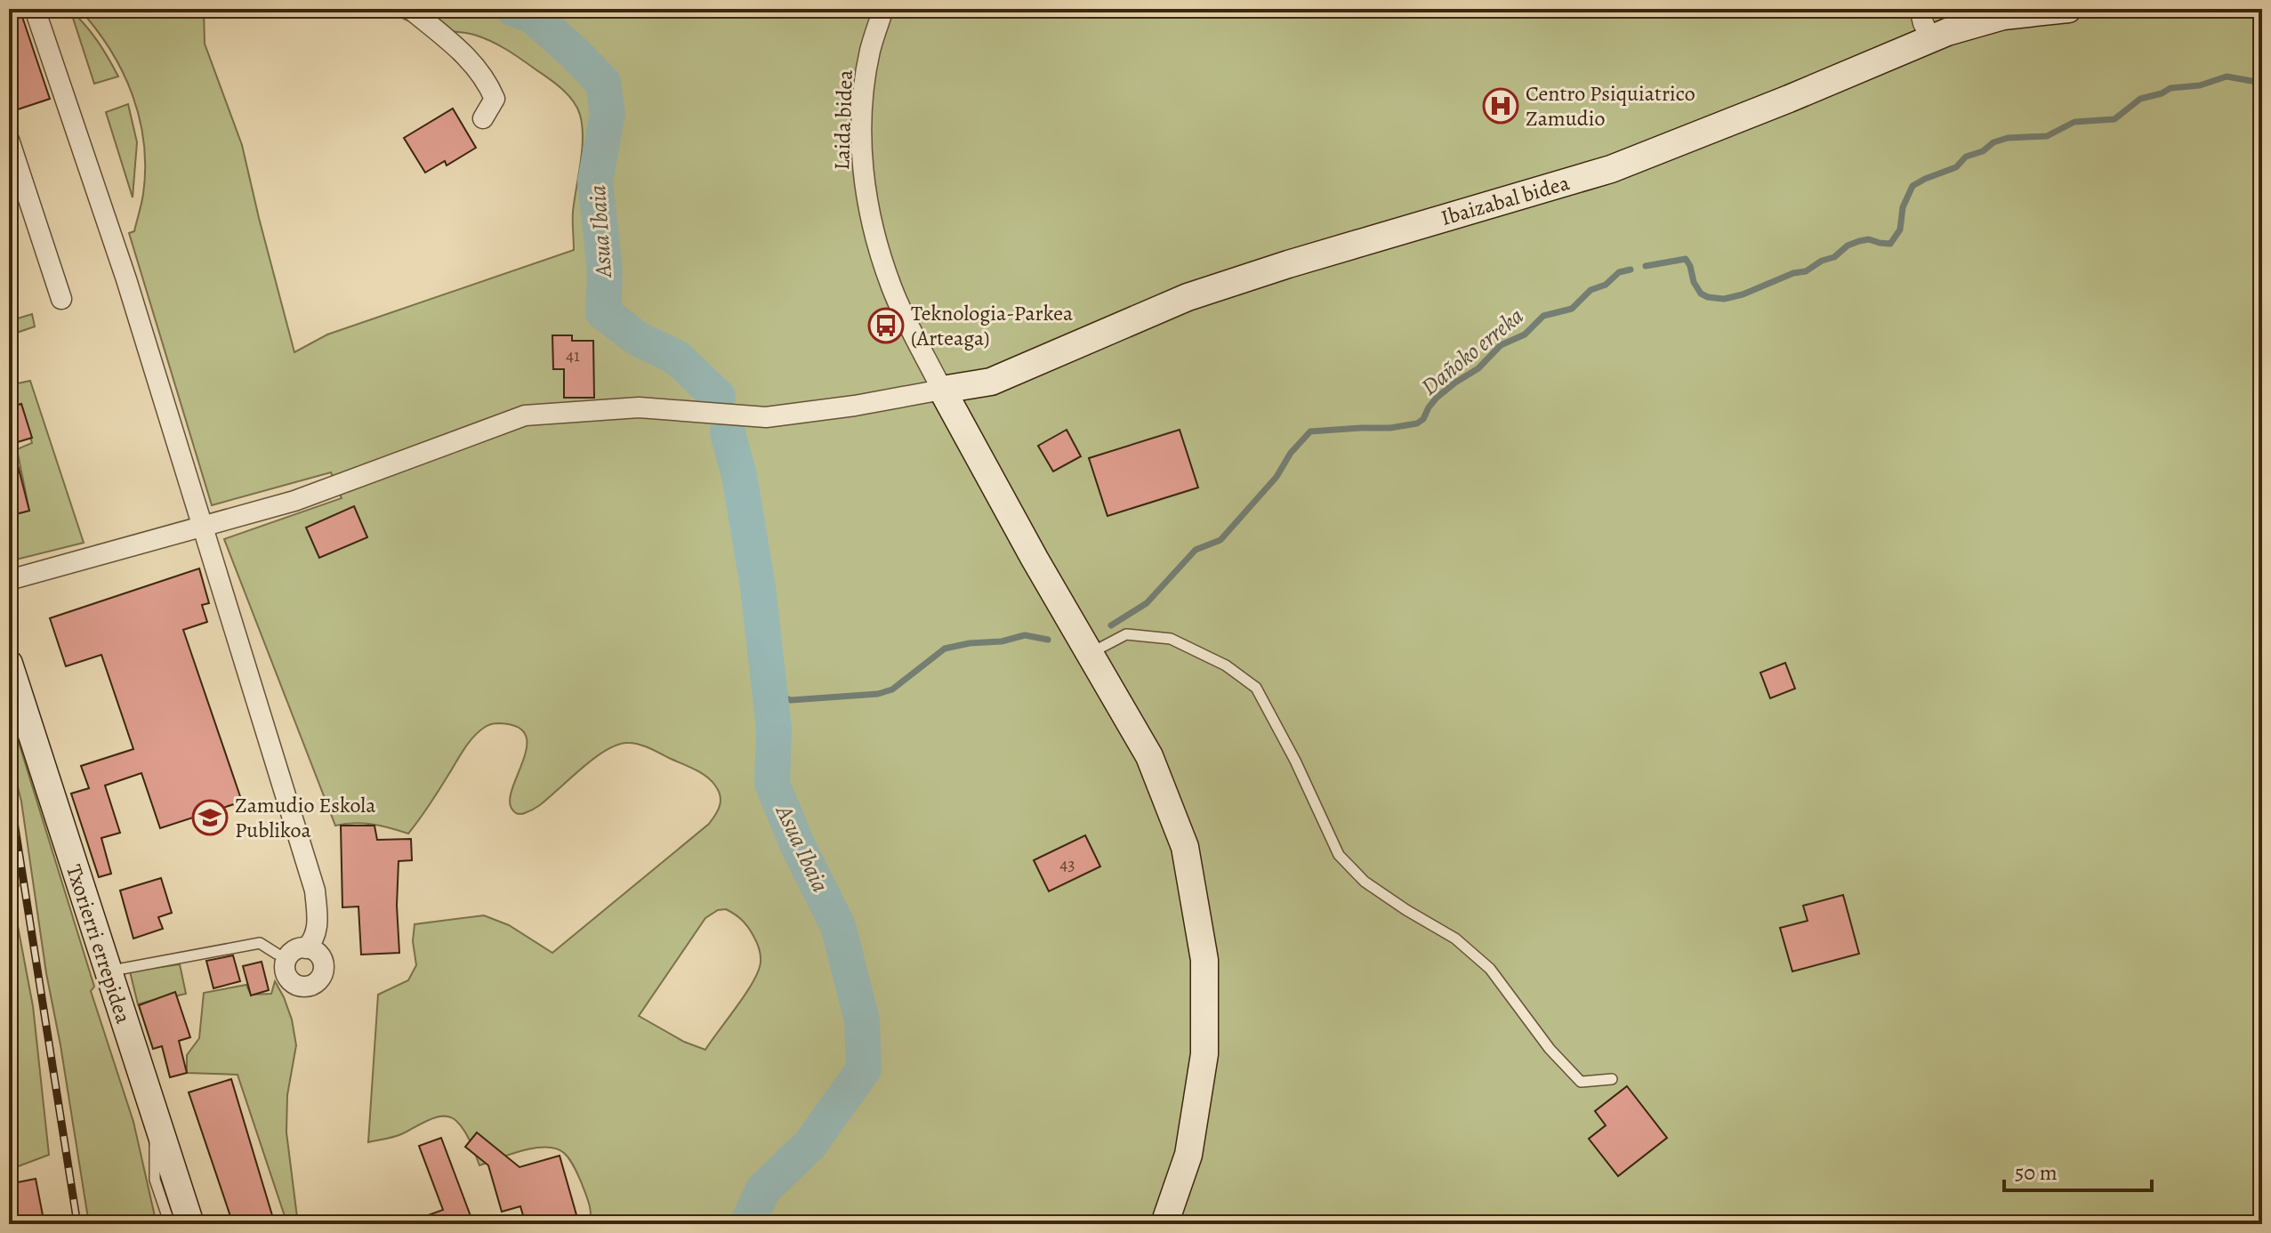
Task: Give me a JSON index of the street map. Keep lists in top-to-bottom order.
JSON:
{
  "streets": {
    "street": ["Laida bidea", "Ibaizabal bidea", "Txorierri errepidea"]
  },
  "crossings": [
    ["Laida bidea", "Ibaizabal bidea"]
  ],
  "water": ["Asua Ibaia", "Dañoko erreka"],
  "places": {
    "hospital": ["Centro Psiquiatrico Zamudio"],
    "bus stop": ["Teknologia-Parkea (Arteaga)"],
    "school or university": ["Zamudio Eskola Publikoa"]
  },
  "house_numbers": ["41", "43"],
  "scale_bar": "50 m"
}
